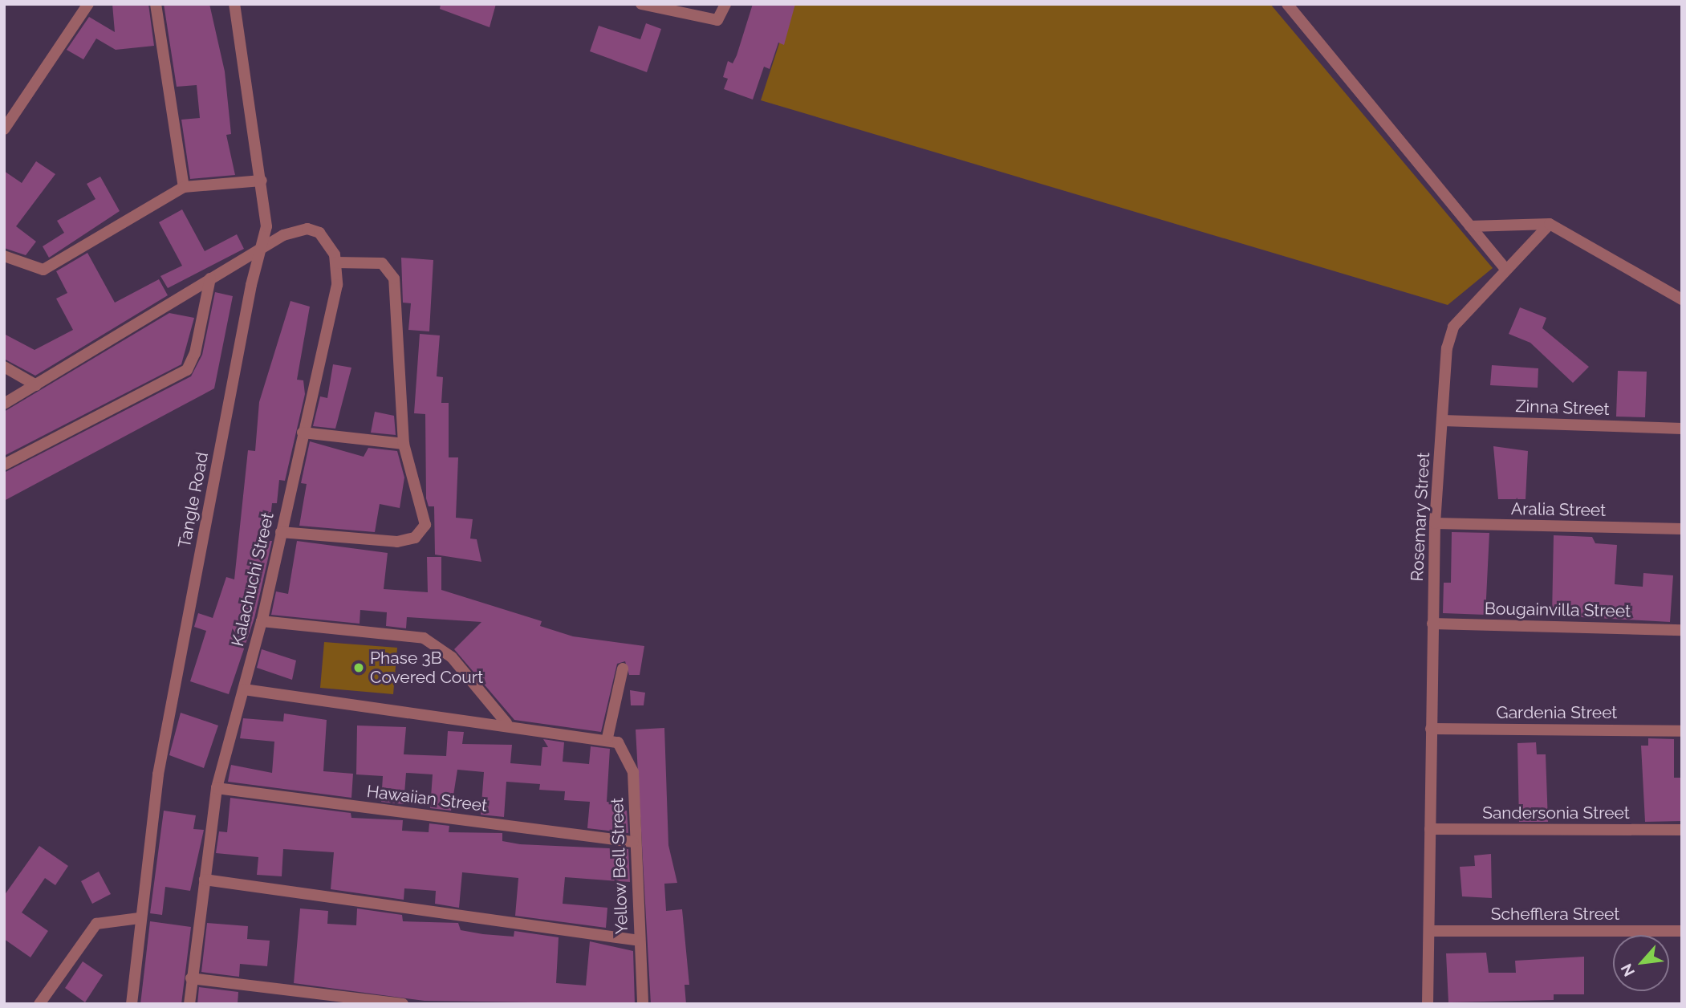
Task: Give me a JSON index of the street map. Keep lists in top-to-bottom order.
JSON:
{
  "streets": {
    "street": [
      "Zinna Street",
      "Tangle Road",
      "Aralia Street",
      "Rosemary Street",
      "Kalachuchi Street",
      "Bougainvilla Street",
      "Gardenia Street",
      "Hawaiian Street",
      "Sandersonia Street",
      "Yellow Bell Street",
      "Schefflera Street"
    ]
  },
  "crossings": [
    ["Zinna Street", "Rosemary Street"],
    ["Tangle Road", "Kalachuchi Street"],
    ["Aralia Street", "Rosemary Street"],
    ["Rosemary Street", "Bougainvilla Street"],
    ["Rosemary Street", "Gardenia Street"],
    ["Rosemary Street", "Sandersonia Street"],
    ["Rosemary Street", "Schefflera Street"],
    ["Kalachuchi Street", "Hawaiian Street"],
    ["Hawaiian Street", "Yellow Bell Street"]
  ],
  "places": ["Phase 3B Covered Court"],
  "north": "bottom left"
}
